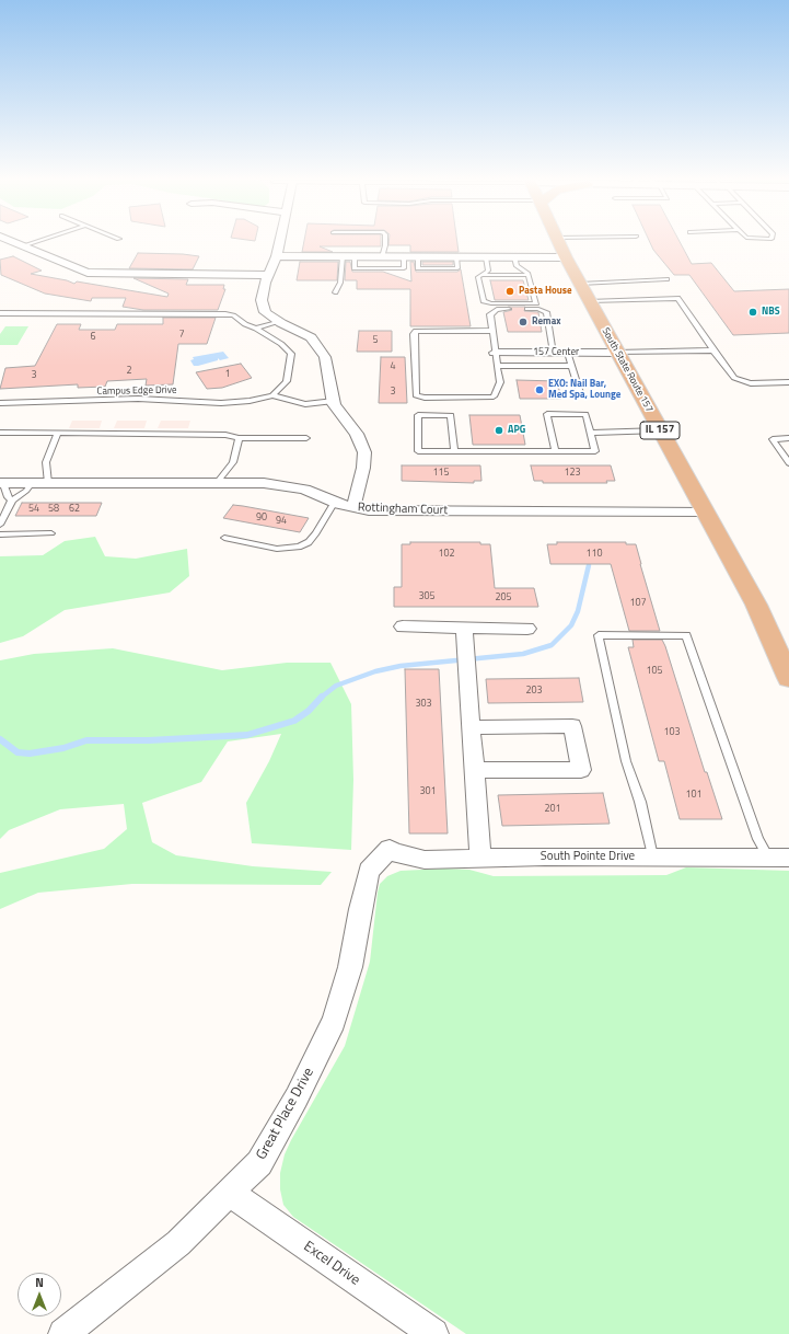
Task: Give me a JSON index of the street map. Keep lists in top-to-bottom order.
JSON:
{
  "streets": {
    "main road": ["South State Route 157", "IL 157"],
    "street": [
      "157 Center",
      "Rottingham Court",
      "South Pointe Drive",
      "Great Place Drive",
      "Excel Drive"
    ],
    "lane": ["Campus Edge Drive"]
  },
  "crossings": [
    ["157 Center", "South State Route 157"],
    ["South State Route 157", "Rottingham Court"],
    ["South Pointe Drive", "Great Place Drive"],
    ["Great Place Drive", "Excel Drive"]
  ],
  "places": [
    "Pasta House",
    "NBS",
    "Remax",
    "EXO: Nail Bar, Med Spa, Lounge",
    "APG"
  ],
  "house_numbers": [
    "7",
    "6",
    "5",
    "4",
    "2",
    "1",
    "3",
    "3",
    "115",
    "123",
    "54",
    "58",
    "62",
    "90",
    "94",
    "102",
    "110",
    "305",
    "205",
    "107",
    "105",
    "203",
    "303",
    "103",
    "301",
    "101",
    "201"
  ],
  "north": "top"
}
